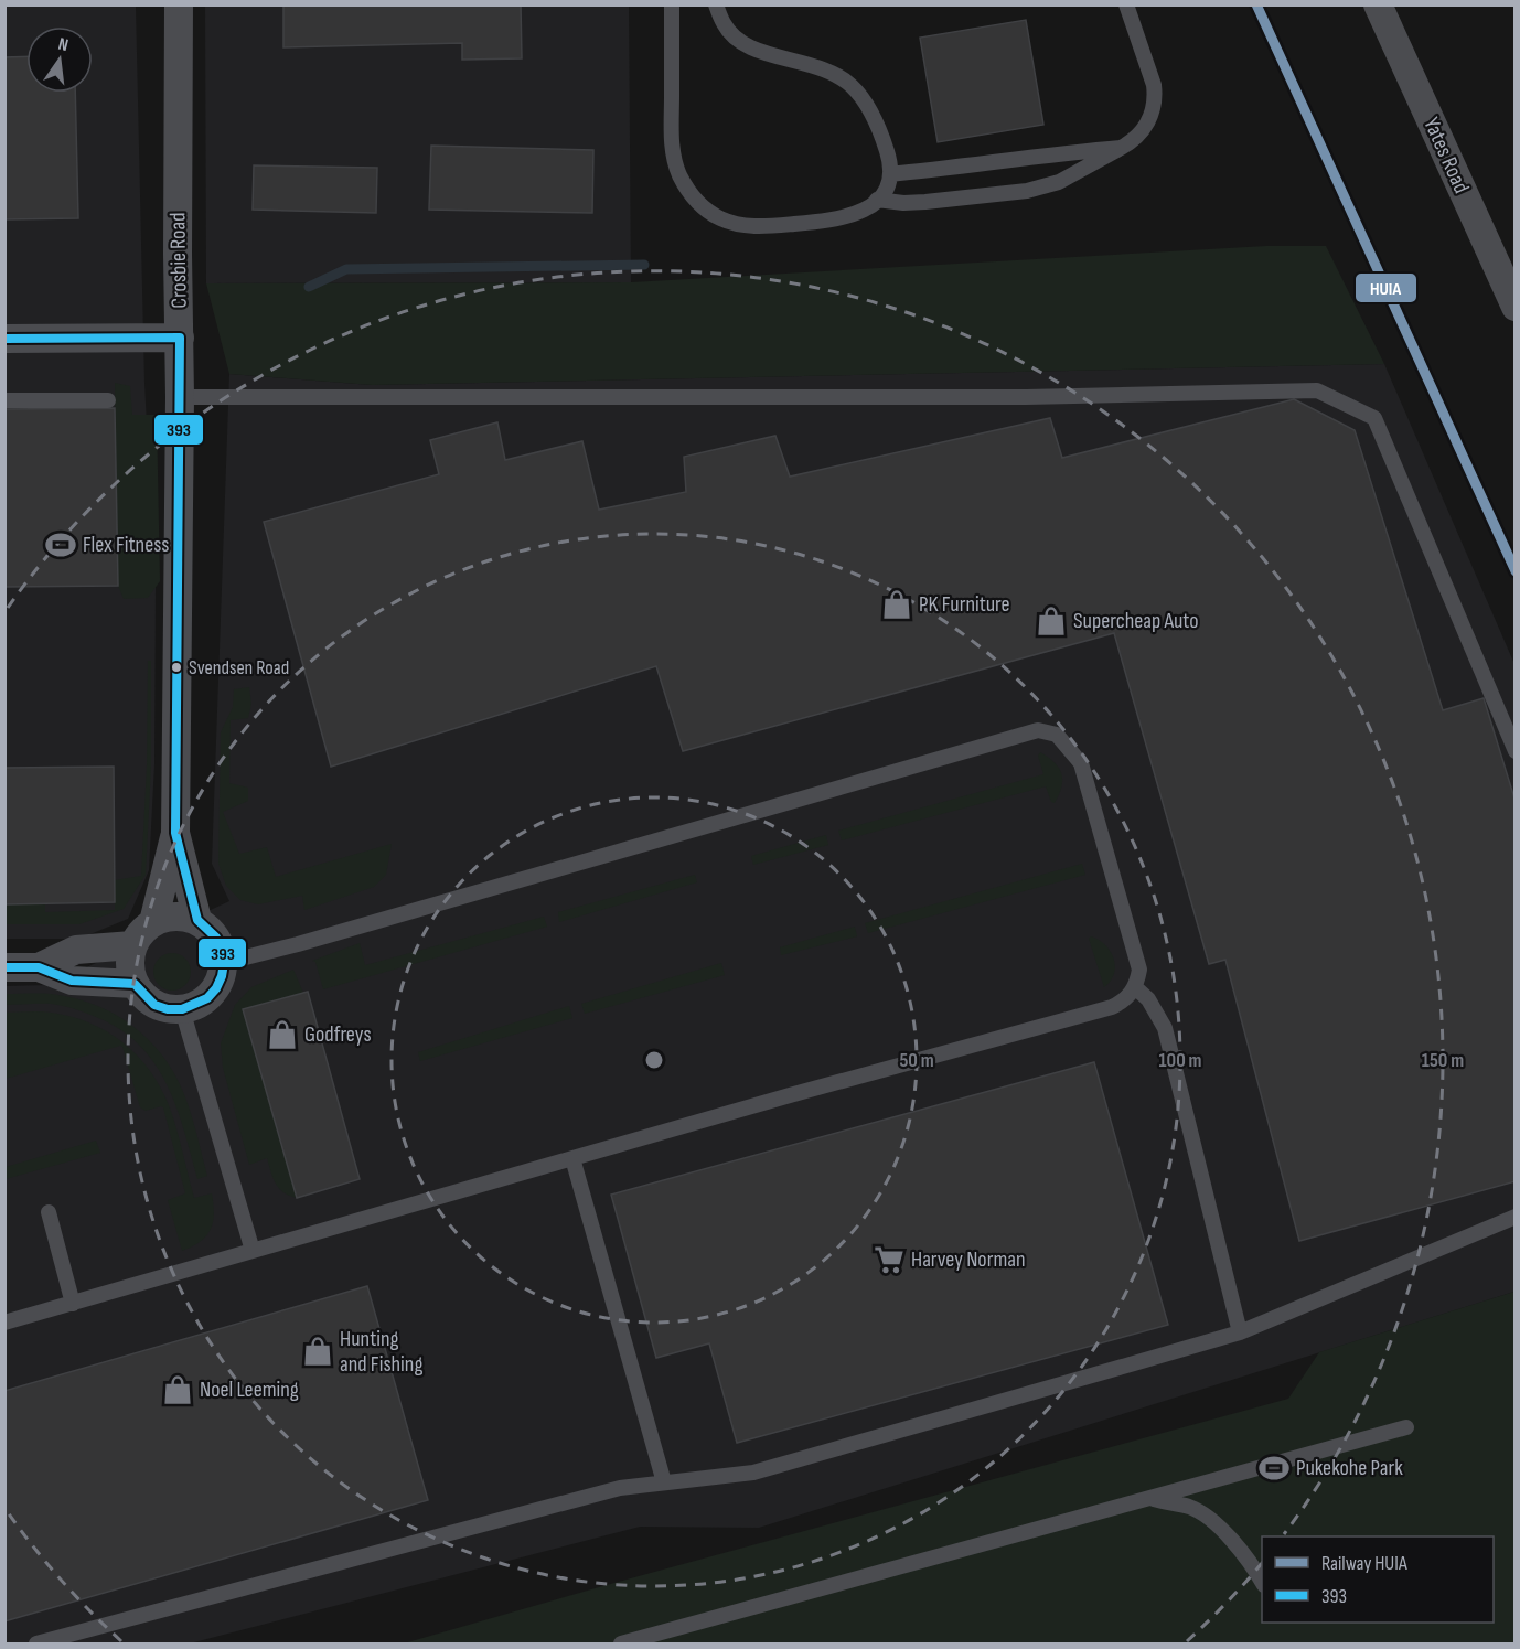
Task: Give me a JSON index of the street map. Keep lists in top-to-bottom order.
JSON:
{
  "streets": {
    "street": ["Yates Road", "Crosbie Road"]
  },
  "places": {
    "sports": ["Flex Fitness", "Pukekohe Park"],
    "shop": [
      "PK Furniture",
      "Supercheap Auto",
      "Godfreys",
      "Hunting and Fishing",
      "Noel Leeming"
    ],
    "other": ["Svendsen Road"],
    "supermarket": ["Harvey Norman"]
  },
  "lines": ["rail line HUIA", "transit line 393"],
  "legend": ["Railway HUIA", "393"],
  "north": "top",
  "rings": ["50 m", "100 m", "150 m"]
}
